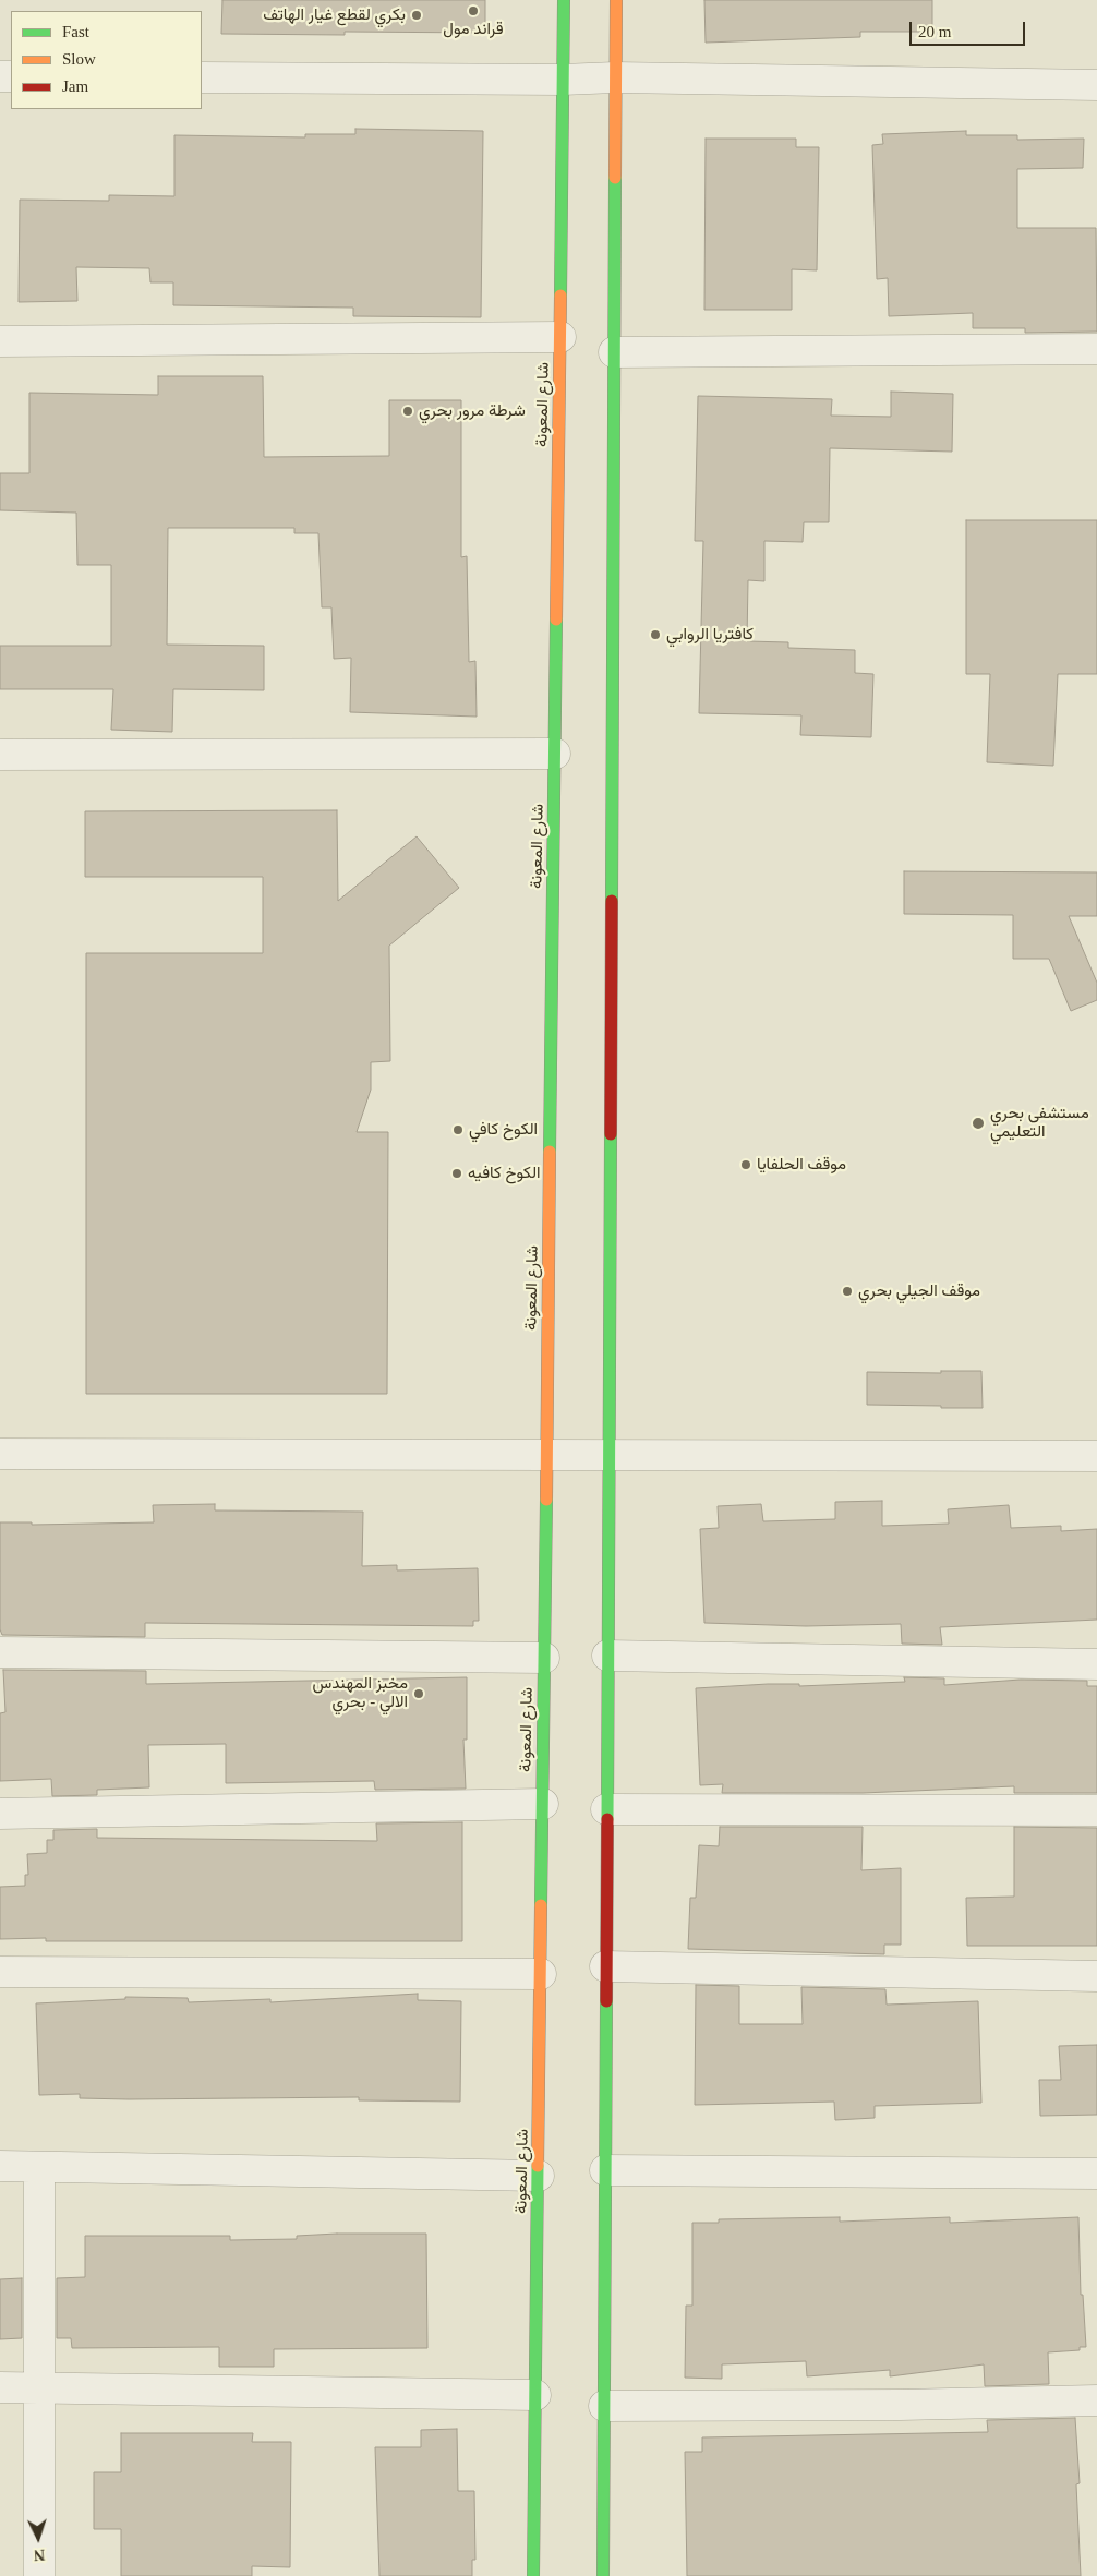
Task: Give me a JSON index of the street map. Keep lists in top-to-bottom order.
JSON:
{
  "streets": {
    "highway": ["شارع المعونة"]
  },
  "places": [
    "قراند مول",
    "بكري لقطع غيار الهاتف",
    "شرطة مرور بحري",
    "كافتريا الروابي",
    "مستشفى بحري التعليمي",
    "الكوخ كافي",
    "موقف الحلفايا",
    "الكوخ كافيه",
    "موقف الجيلي بحري",
    "مخبز المهندس الالي - بحري"
  ],
  "legend": ["Fast", "Slow", "Jam"],
  "scale_bar": "20 m",
  "north": "bottom"
}
